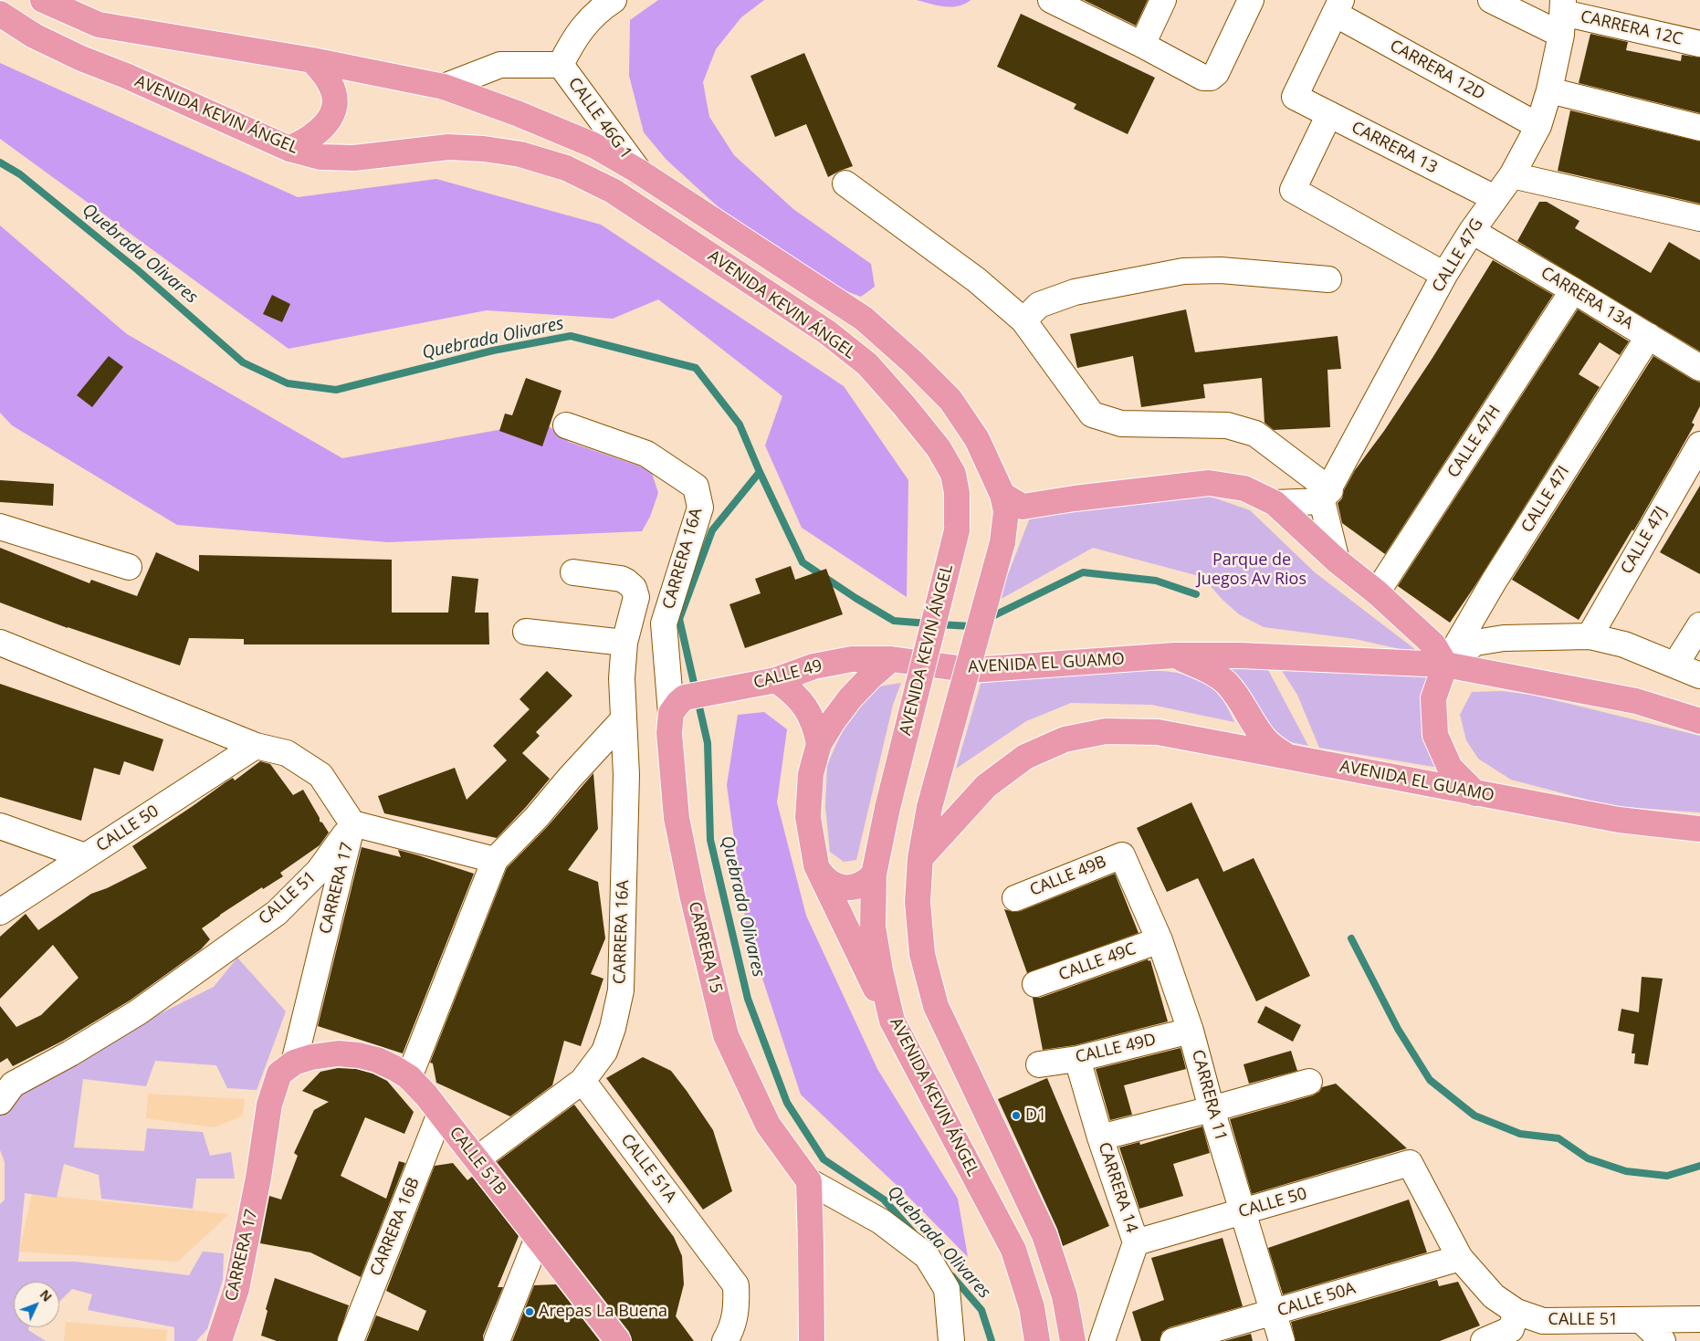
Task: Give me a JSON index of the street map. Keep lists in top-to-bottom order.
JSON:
{
  "streets": {
    "main road": [
      "AVENIDA KEVIN ÁNGEL",
      "AVENIDA EL GUAMO",
      "CALLE 49",
      "CARRERA 17",
      "CARRERA 15",
      "CALLE 51B"
    ],
    "street": [
      "CARRERA 12C",
      "CARRERA 12D",
      "CALLE 46G 1",
      "CARRERA 13",
      "CALLE 47G",
      "CARRERA 13A",
      "CALLE 47H",
      "CALLE 47I",
      "CALLE 47J",
      "CARRERA 16A",
      "CALLE 50",
      "CALLE 49B",
      "CALLE 51",
      "CALLE 49C",
      "CALLE 49D",
      "CARRERA 11",
      "CALLE 51A",
      "CARRERA 14",
      "CARRERA 16B",
      "CALLE 50A"
    ]
  },
  "crossings": [
    ["CARRERA 12C", "CALLE 47G"],
    ["CARRERA 12D", "CARRERA 13"],
    ["CARRERA 12D", "CALLE 47G"],
    ["AVENIDA KEVIN ÁNGEL", "CALLE 46G 1"],
    ["CARRERA 13", "CALLE 47G"],
    ["CALLE 47G", "CARRERA 13A"],
    ["CARRERA 13A", "CALLE 47H"],
    ["CARRERA 13A", "CALLE 47I"],
    ["CALLE 47I", "AVENIDA EL GUAMO"],
    ["CARRERA 16A", "CALLE 49"],
    ["CARRERA 16A", "CARRERA 15"],
    ["CARRERA 16A", "CALLE 51B"],
    ["CARRERA 16A", "CALLE 51A"],
    ["AVENIDA EL GUAMO", "CALLE 49"],
    ["CALLE 49", "CARRERA 15"],
    ["CALLE 50", "CARRERA 17"],
    ["CALLE 50", "CALLE 51"],
    ["CALLE 50", "CARRERA 11"],
    ["CALLE 50", "CARRERA 14"],
    ["CALLE 49B", "CARRERA 11"],
    ["CARRERA 17", "CALLE 51"],
    ["CARRERA 17", "CALLE 51B"],
    ["CALLE 51", "CALLE 50A"],
    ["CALLE 49C", "CARRERA 11"],
    ["CALLE 49D", "CARRERA 11"],
    ["CALLE 49D", "CARRERA 14"],
    ["CARRERA 11", "CALLE 50A"],
    ["CALLE 51B", "CARRERA 16B"]
  ],
  "water": ["Quebrada Olivares"],
  "parks": ["Parque de Juegos Av Rios"],
  "places": ["D1", "Arepas La Buena"],
  "north": "top right"
}
